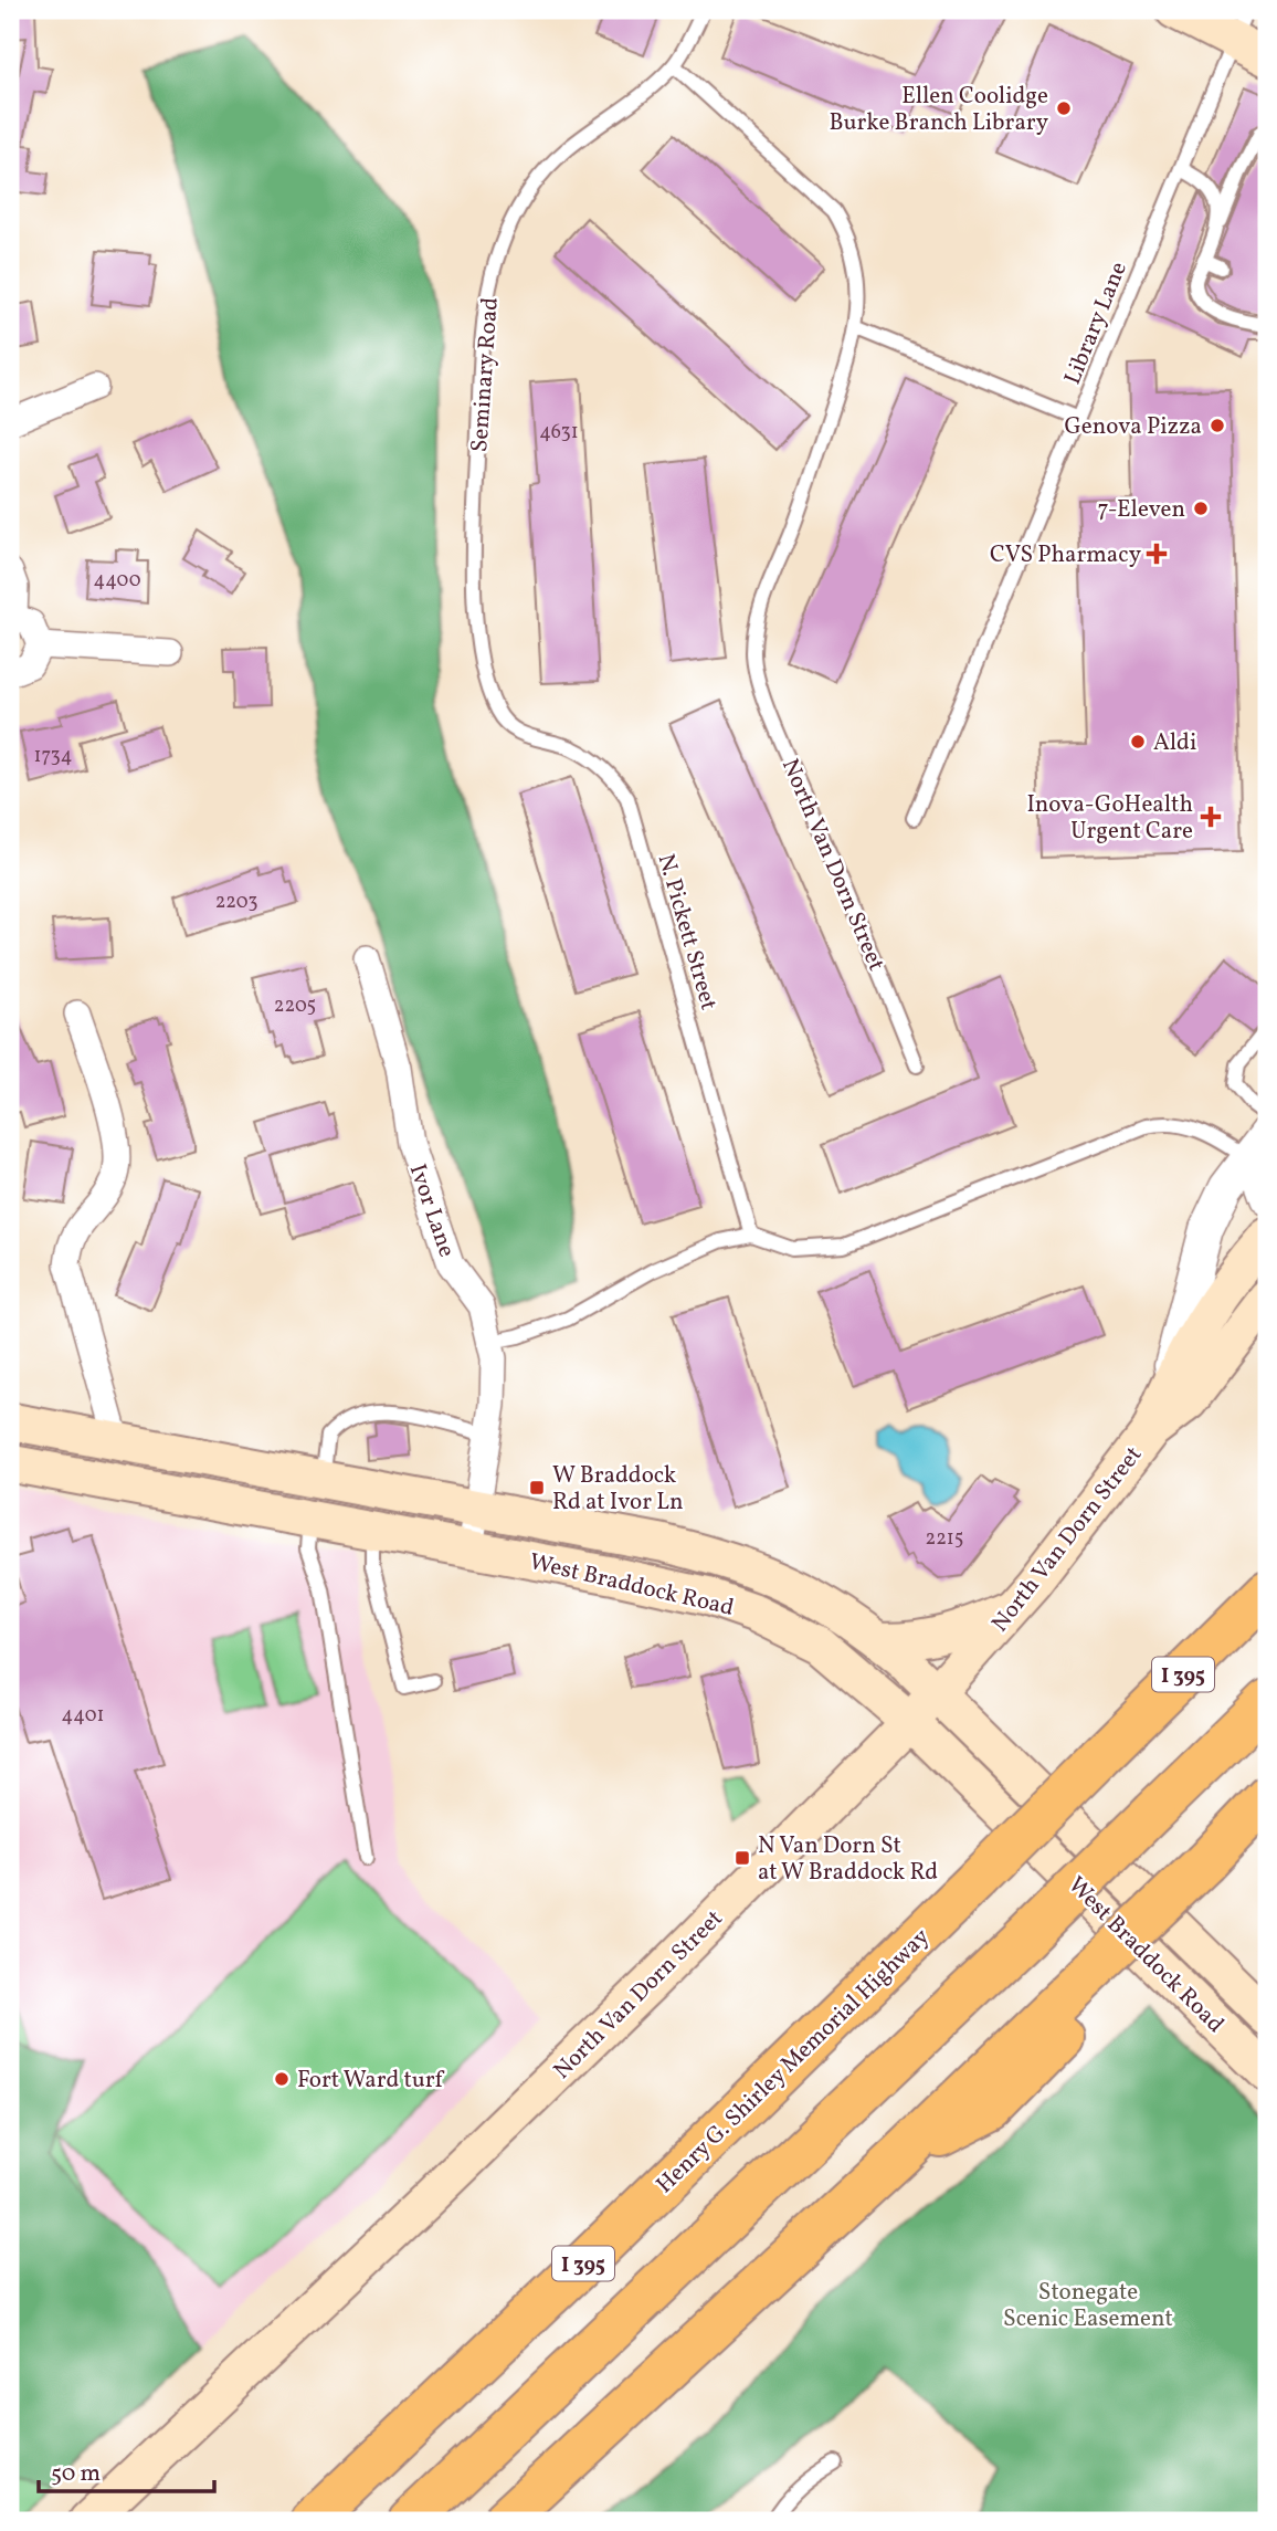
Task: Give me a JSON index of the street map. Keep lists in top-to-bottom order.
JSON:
{
  "streets": {
    "highway": ["I 395", "Henry G. Shirley Memorial Highway"],
    "main road": ["North Van Dorn Street", "West Braddock Road"],
    "street": ["Ivor Lane"],
    "lane": ["Library Lane", "Seminary Road", "N. Pickett Street"]
  },
  "crossings": [
    ["Seminary Road", "N. Pickett Street"],
    ["North Van Dorn Street", "West Braddock Road"],
    ["Ivor Lane", "West Braddock Road"]
  ],
  "parks": ["Stonegate Scenic Easement"],
  "places": {
    "other": [
      "Ellen Coolidge Burke Branch Library",
      "Genova Pizza",
      "7-Eleven",
      "Aldi",
      "Fort Ward turf"
    ],
    "health": ["CVS Pharmacy", "Inova-GoHealth Urgent Care"],
    "transit": ["W Braddock Rd at Ivor Ln", "N Van Dorn St at W Braddock Rd"]
  },
  "house_numbers": [
    "4631",
    "4400",
    "1734",
    "2203",
    "2205",
    "2215",
    "4401"
  ],
  "scale_bar": "50 m"
}
